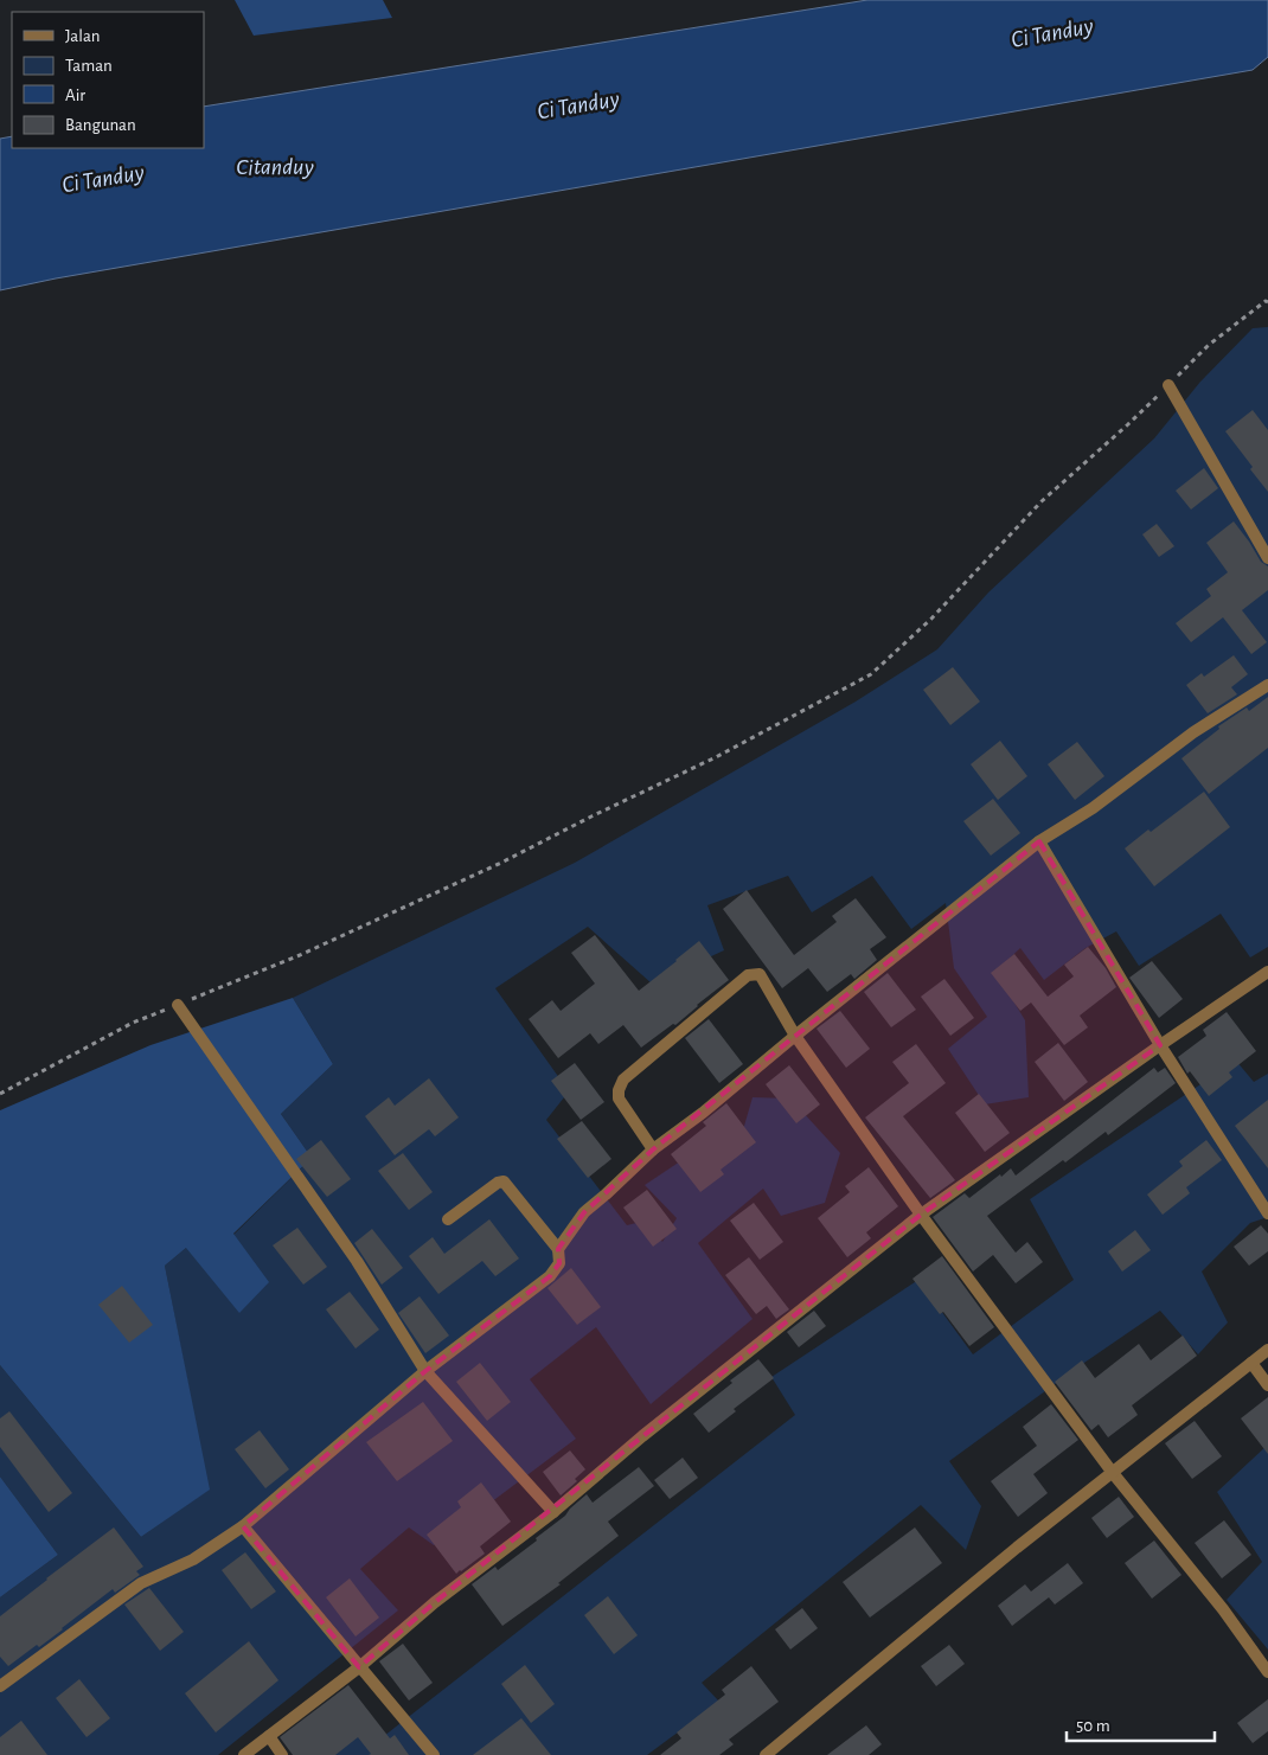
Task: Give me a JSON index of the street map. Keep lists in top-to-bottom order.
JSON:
{
  "water": ["Ci Tanduy", "Citanduy"],
  "legend": [
    "Jalan",
    "Taman",
    "Air",
    "Bangunan"
  ],
  "scale_bar": "50 m"
}
